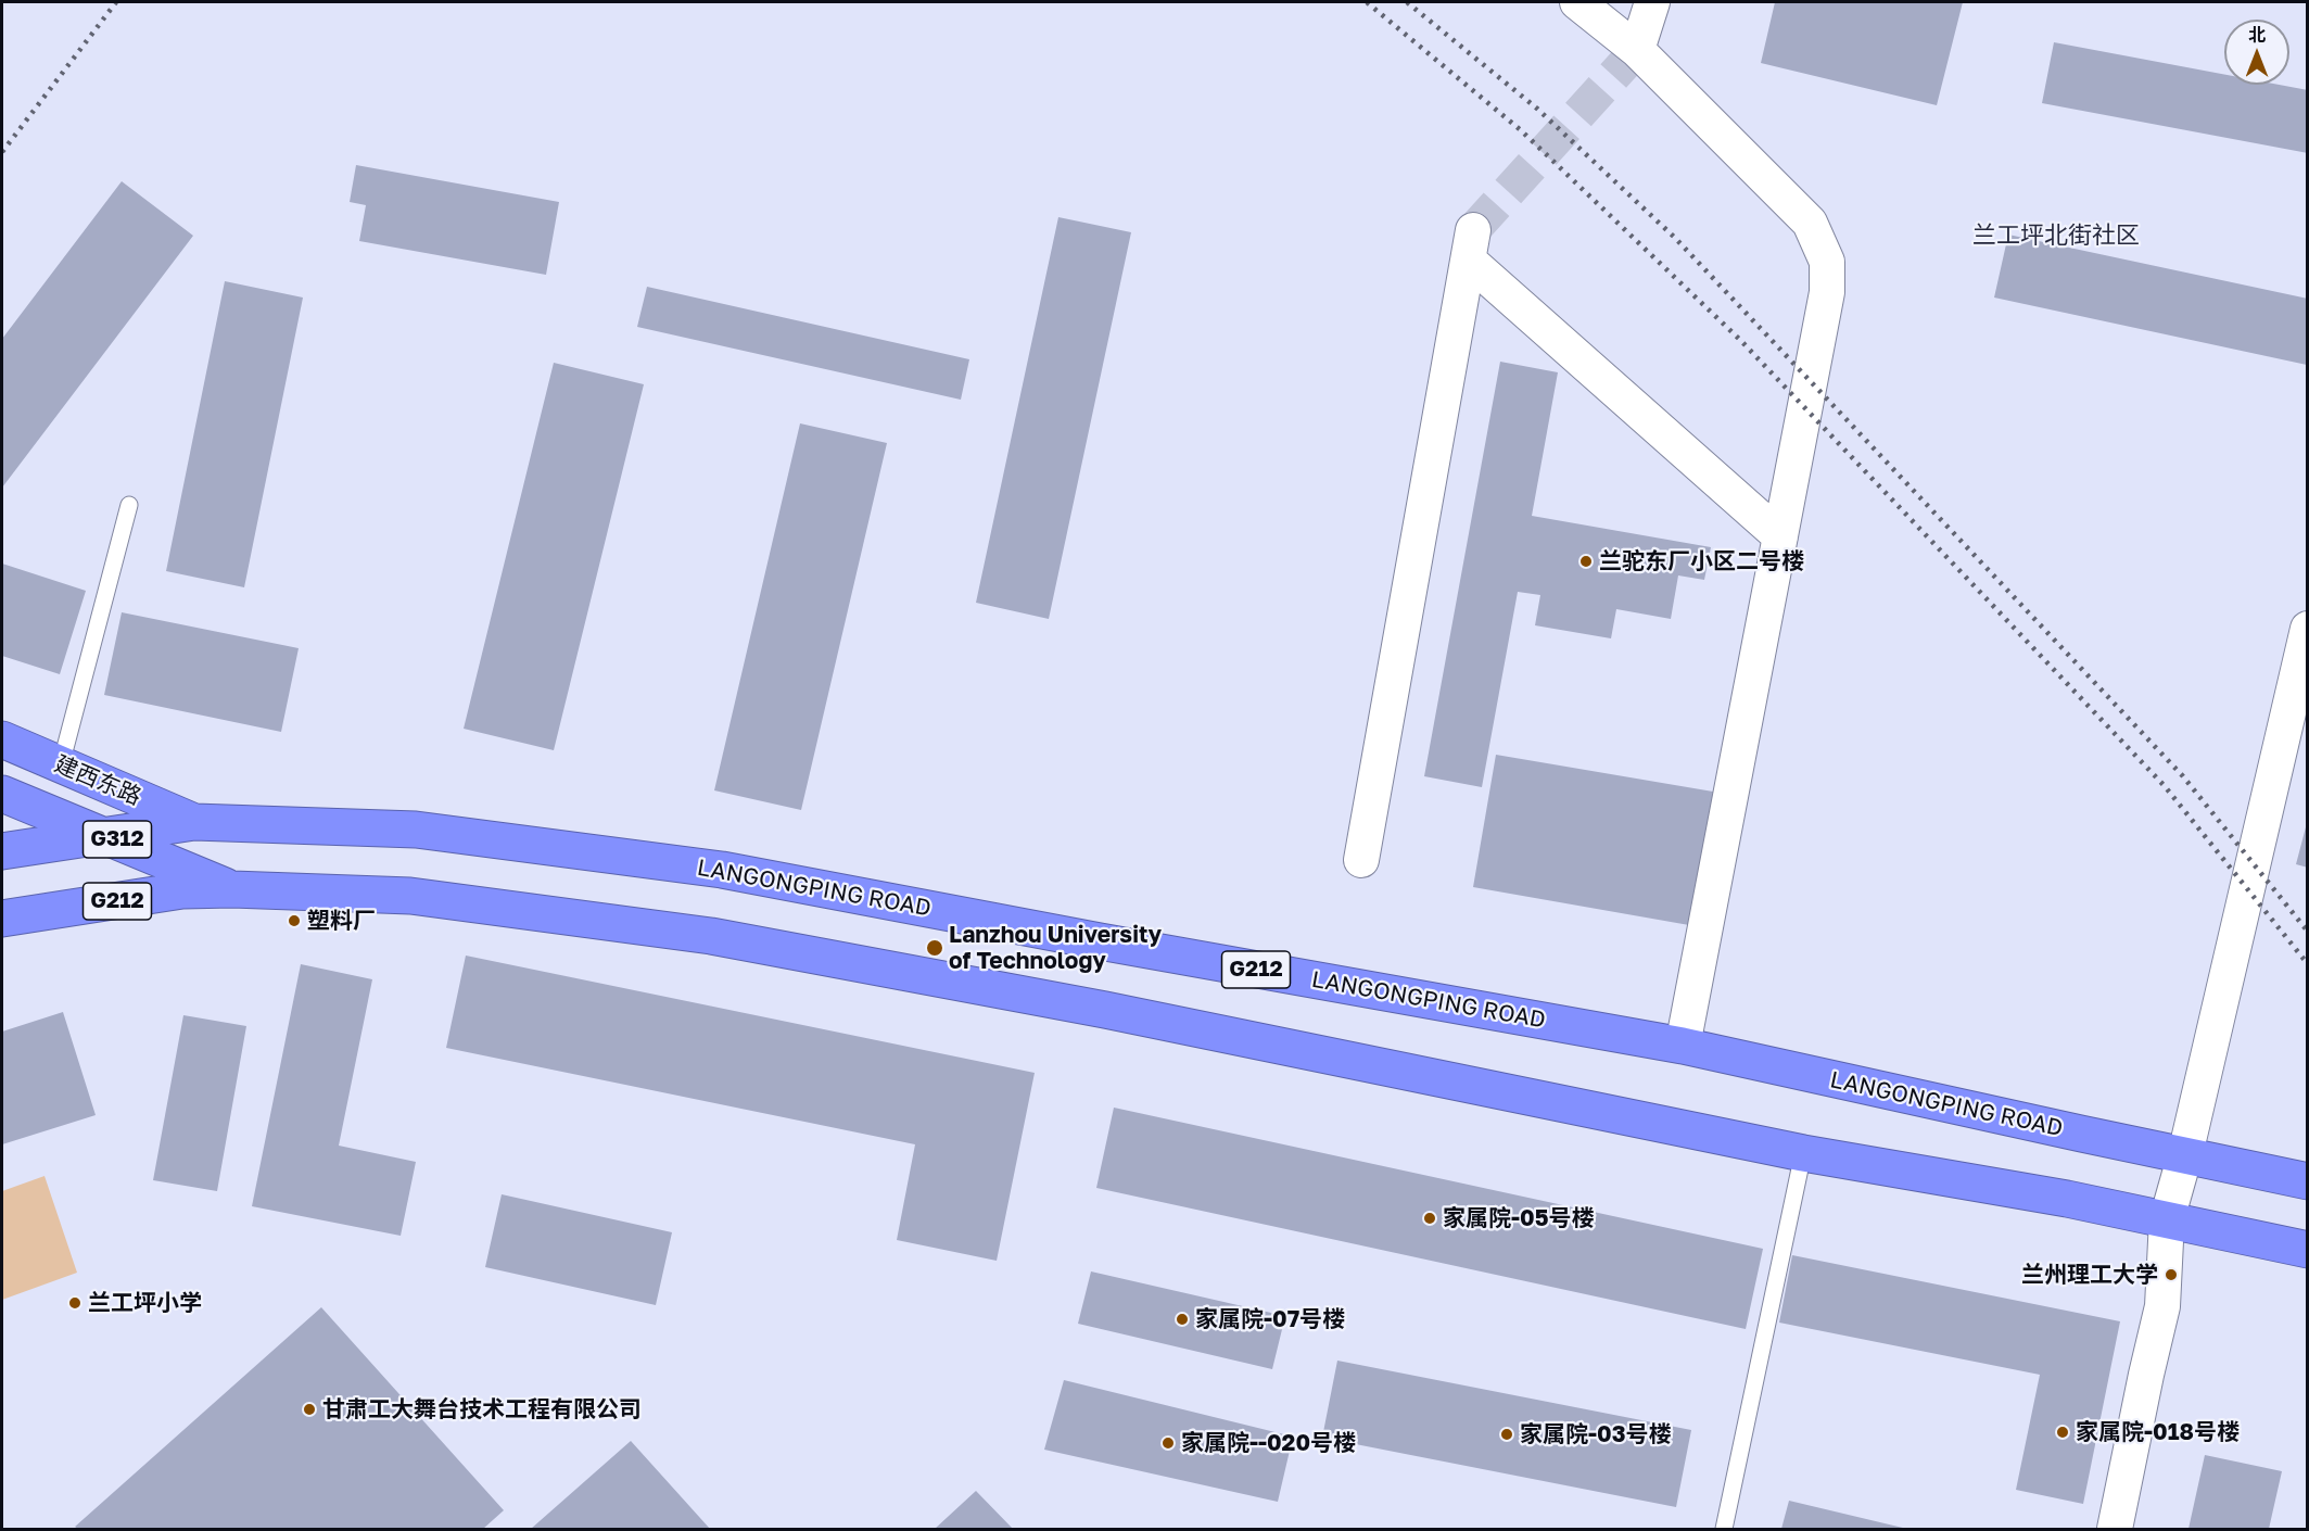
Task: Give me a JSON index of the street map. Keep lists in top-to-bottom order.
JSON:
{
  "streets": {
    "highway": [
      "建西东路",
      "G312",
      "LANGONGPING ROAD",
      "G212"
    ]
  },
  "crossings": [
    ["建西东路", "LANGONGPING ROAD"],
    ["建西东路", "G212"],
    ["LANGONGPING ROAD", "G212"]
  ],
  "districts": ["兰工坪北街社区"],
  "places": [
    "兰驼东厂小区二号楼",
    "塑料厂",
    "Lanzhou University of Technology",
    "家属院-05号楼",
    "兰州理工大学",
    "兰工坪小学",
    "家属院-07号楼",
    "甘肃工大舞台技术工程有限公司",
    "家属院-018号楼",
    "家属院-03号楼",
    "家属院--020号楼"
  ],
  "north": "top"
}
